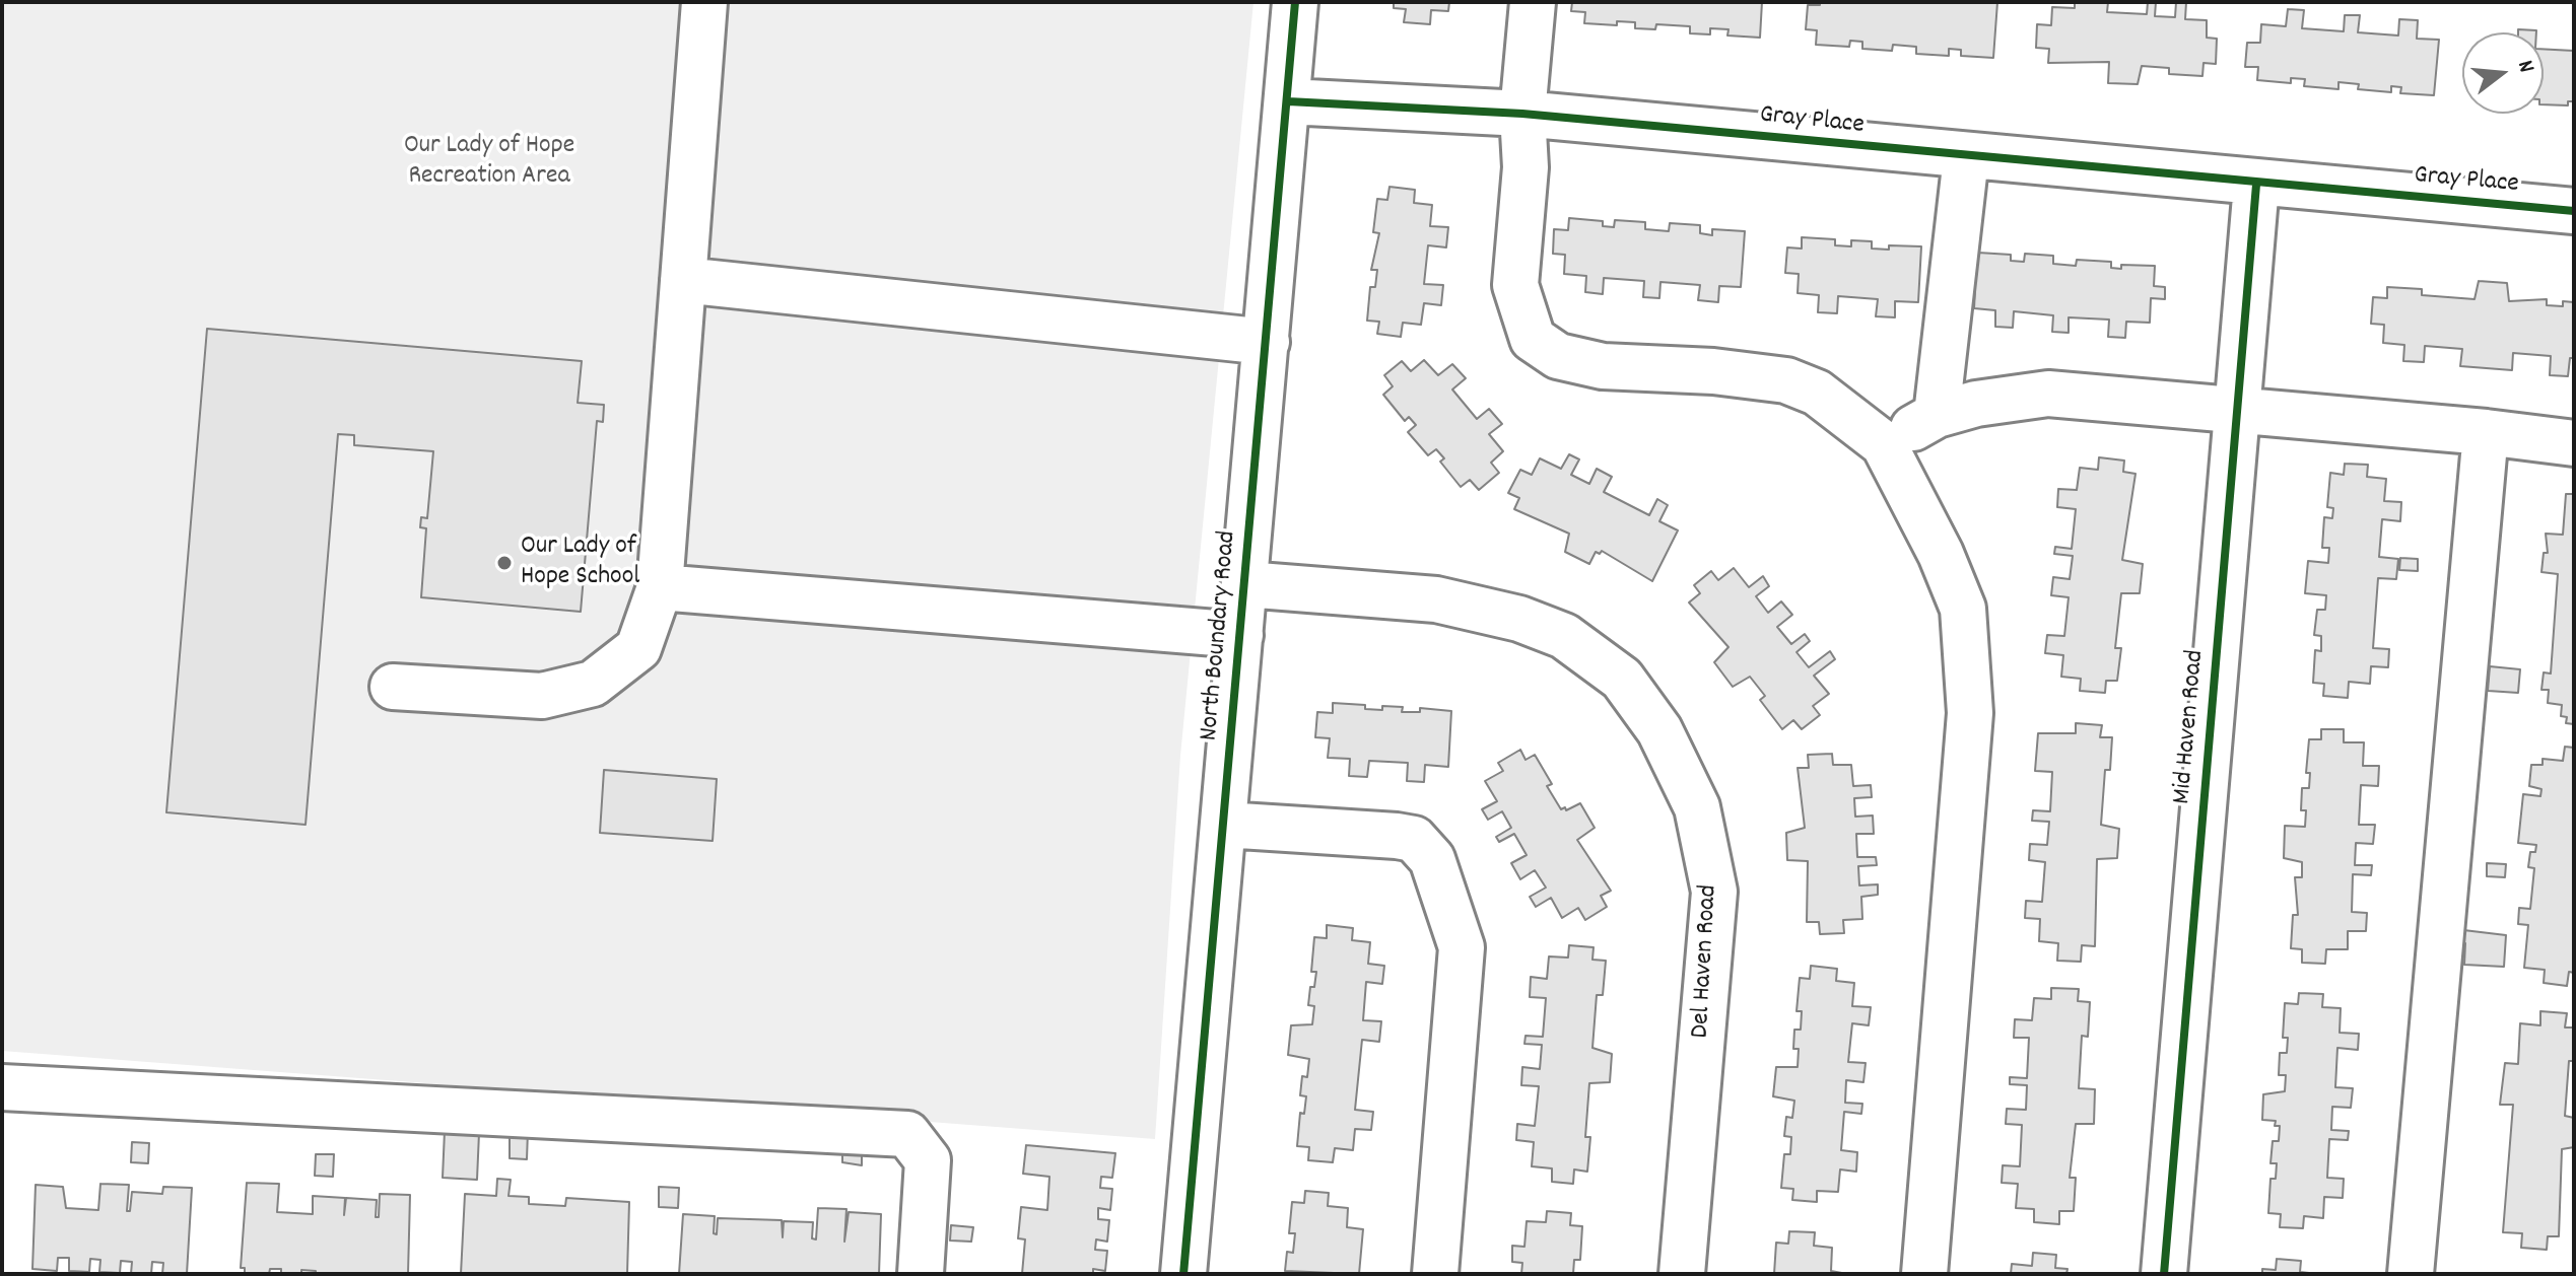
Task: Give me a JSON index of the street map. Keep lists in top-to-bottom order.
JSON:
{
  "streets": {
    "street": [
      "Gray Place",
      "North Boundary Road",
      "Mid Haven Road",
      "Del Haven Road"
    ]
  },
  "crossings": [
    ["Gray Place", "North Boundary Road"],
    ["Gray Place", "Mid Haven Road"],
    ["North Boundary Road", "Del Haven Road"]
  ],
  "parks": ["Our Lady of Hope Recreation Area"],
  "places": ["Our Lady of Hope School"],
  "north": "right"
}
